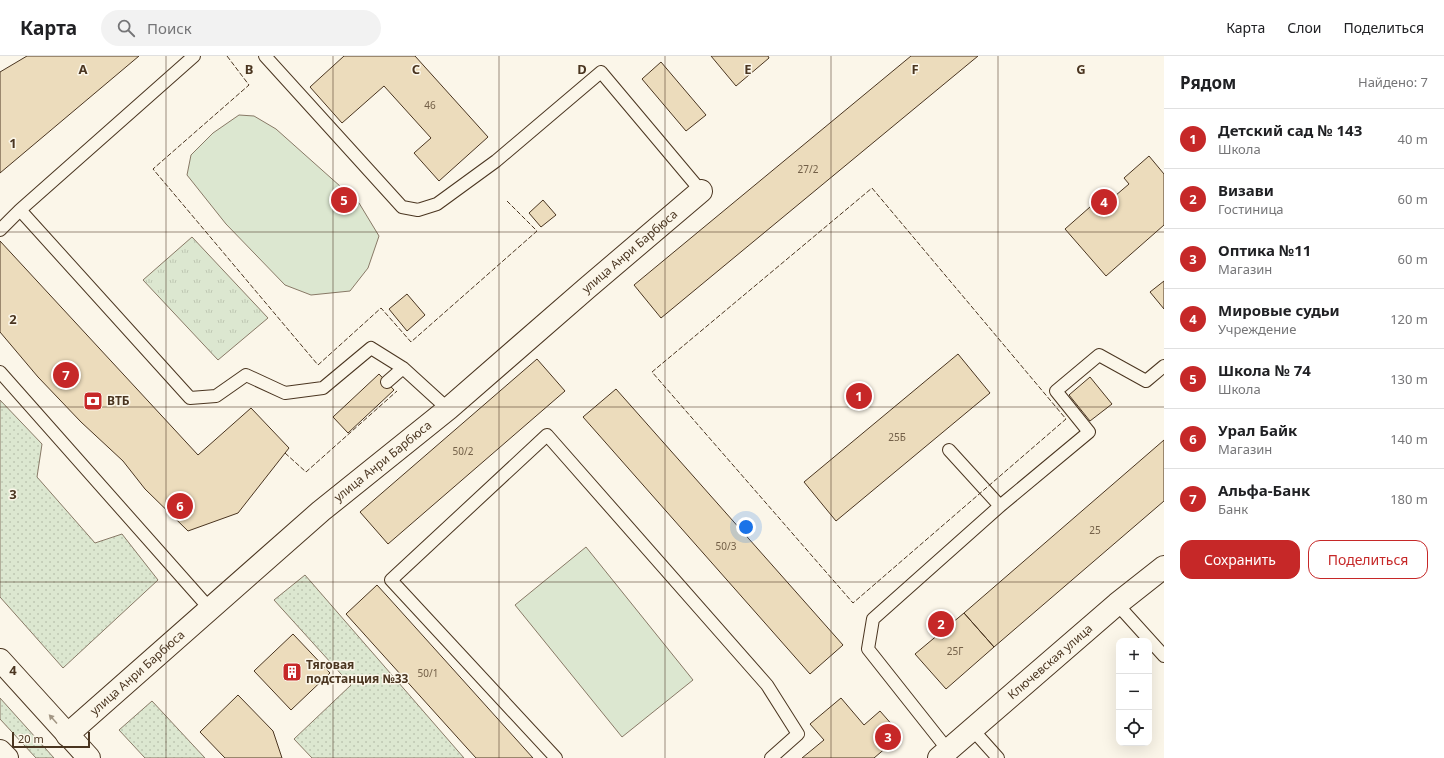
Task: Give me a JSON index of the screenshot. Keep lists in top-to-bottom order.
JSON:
{
  "streets": {
    "street": ["улица Анри Барбюса", "Ключевская улица"]
  },
  "places": {
    "bank": ["ВТБ"],
    "building": ["Тяговая подстанция №33"]
  },
  "house_numbers": [
    "46",
    "27/2",
    "25Б",
    "50/2",
    "25",
    "50/3",
    "25Г",
    "50/1"
  ],
  "scale_bar": "20 m",
  "page": {
    "header": "Карта",
    "search": "Поиск",
    "nav": ["Карта", "Слои", "Поделиться"],
    "heading": ["Рядом", "Найдено: 7"],
    "list": [
      {
        "mark": "1",
        "name": "Детский сад № 143",
        "note": "Школа",
        "value": "40 m"
      },
      {
        "mark": "2",
        "name": "Визави",
        "note": "Гостиница",
        "value": "60 m"
      },
      {
        "mark": "3",
        "name": "Оптика №11",
        "note": "Магазин",
        "value": "60 m"
      },
      {
        "mark": "4",
        "name": "Мировые судьи",
        "note": "Учреждение",
        "value": "120 m"
      },
      {
        "mark": "5",
        "name": "Школа № 74",
        "note": "Школа",
        "value": "130 m"
      },
      {
        "mark": "6",
        "name": "Урал Байк",
        "note": "Магазин",
        "value": "140 m"
      },
      {
        "mark": "7",
        "name": "Альфа-Банк",
        "note": "Банк",
        "value": "180 m"
      }
    ],
    "pins": [
      "5",
      "4",
      "7",
      "1",
      "6",
      "2",
      "3"
    ],
    "buttons": ["Сохранить", "Поделиться"],
    "map_buttons": ["+", "−"],
    "scale": "20 m"
  },
  "grid": {
    "columns": [
      "A",
      "B",
      "C",
      "D",
      "E",
      "F",
      "G"
    ],
    "rows": [
      "1",
      "2",
      "3",
      "4"
    ]
  }
}
